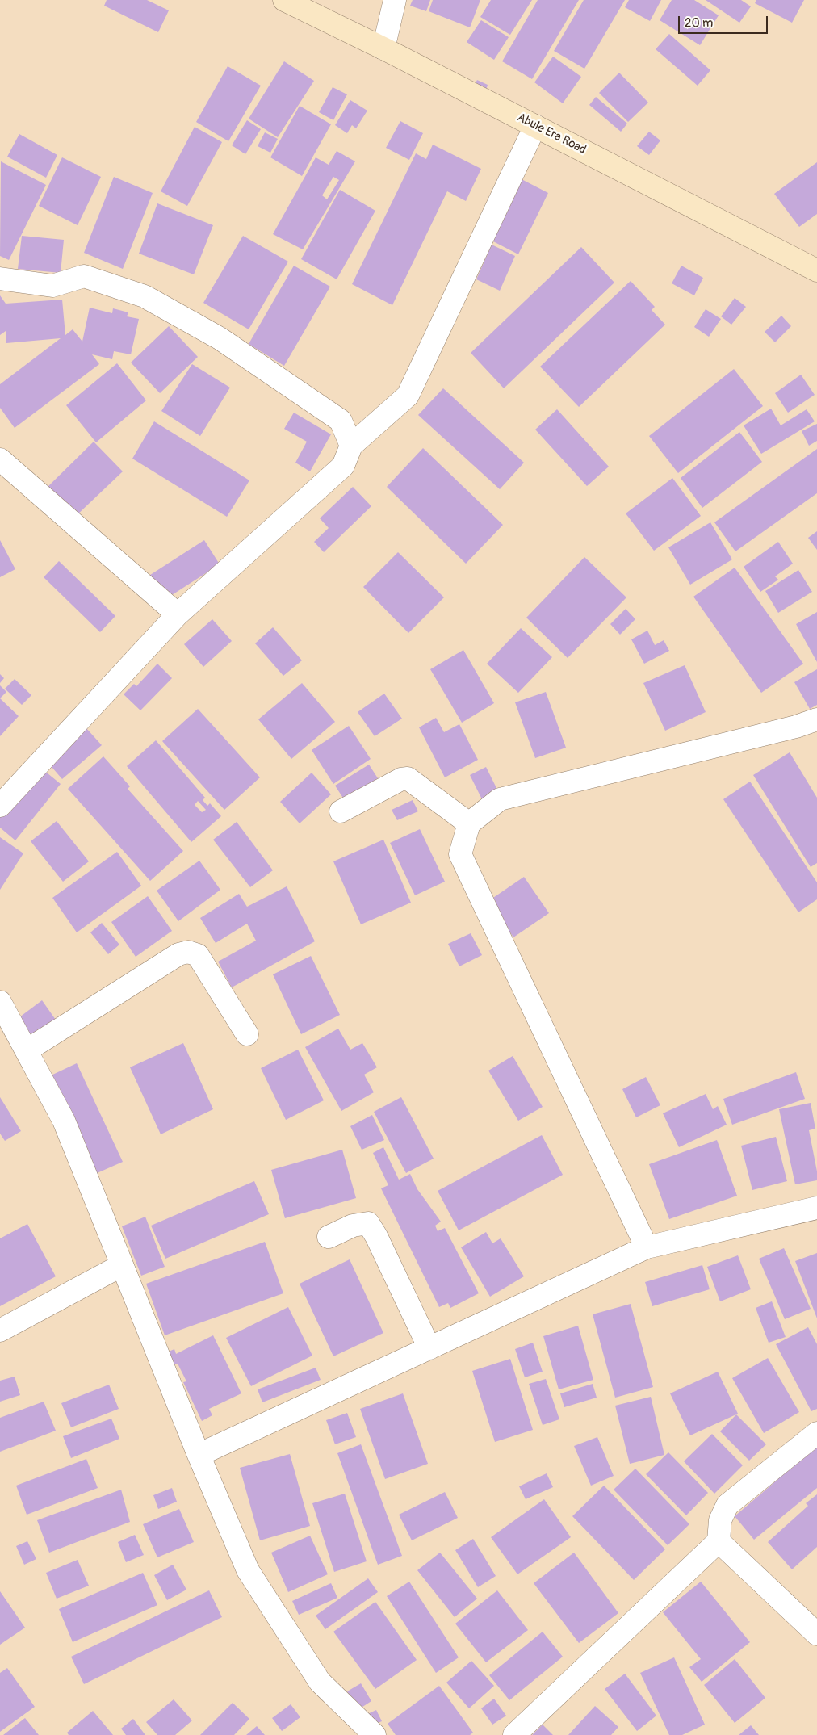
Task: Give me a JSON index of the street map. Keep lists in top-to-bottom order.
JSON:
{
  "streets": {
    "street": ["Abule Era Road"]
  },
  "scale_bar": "20 m"
}
